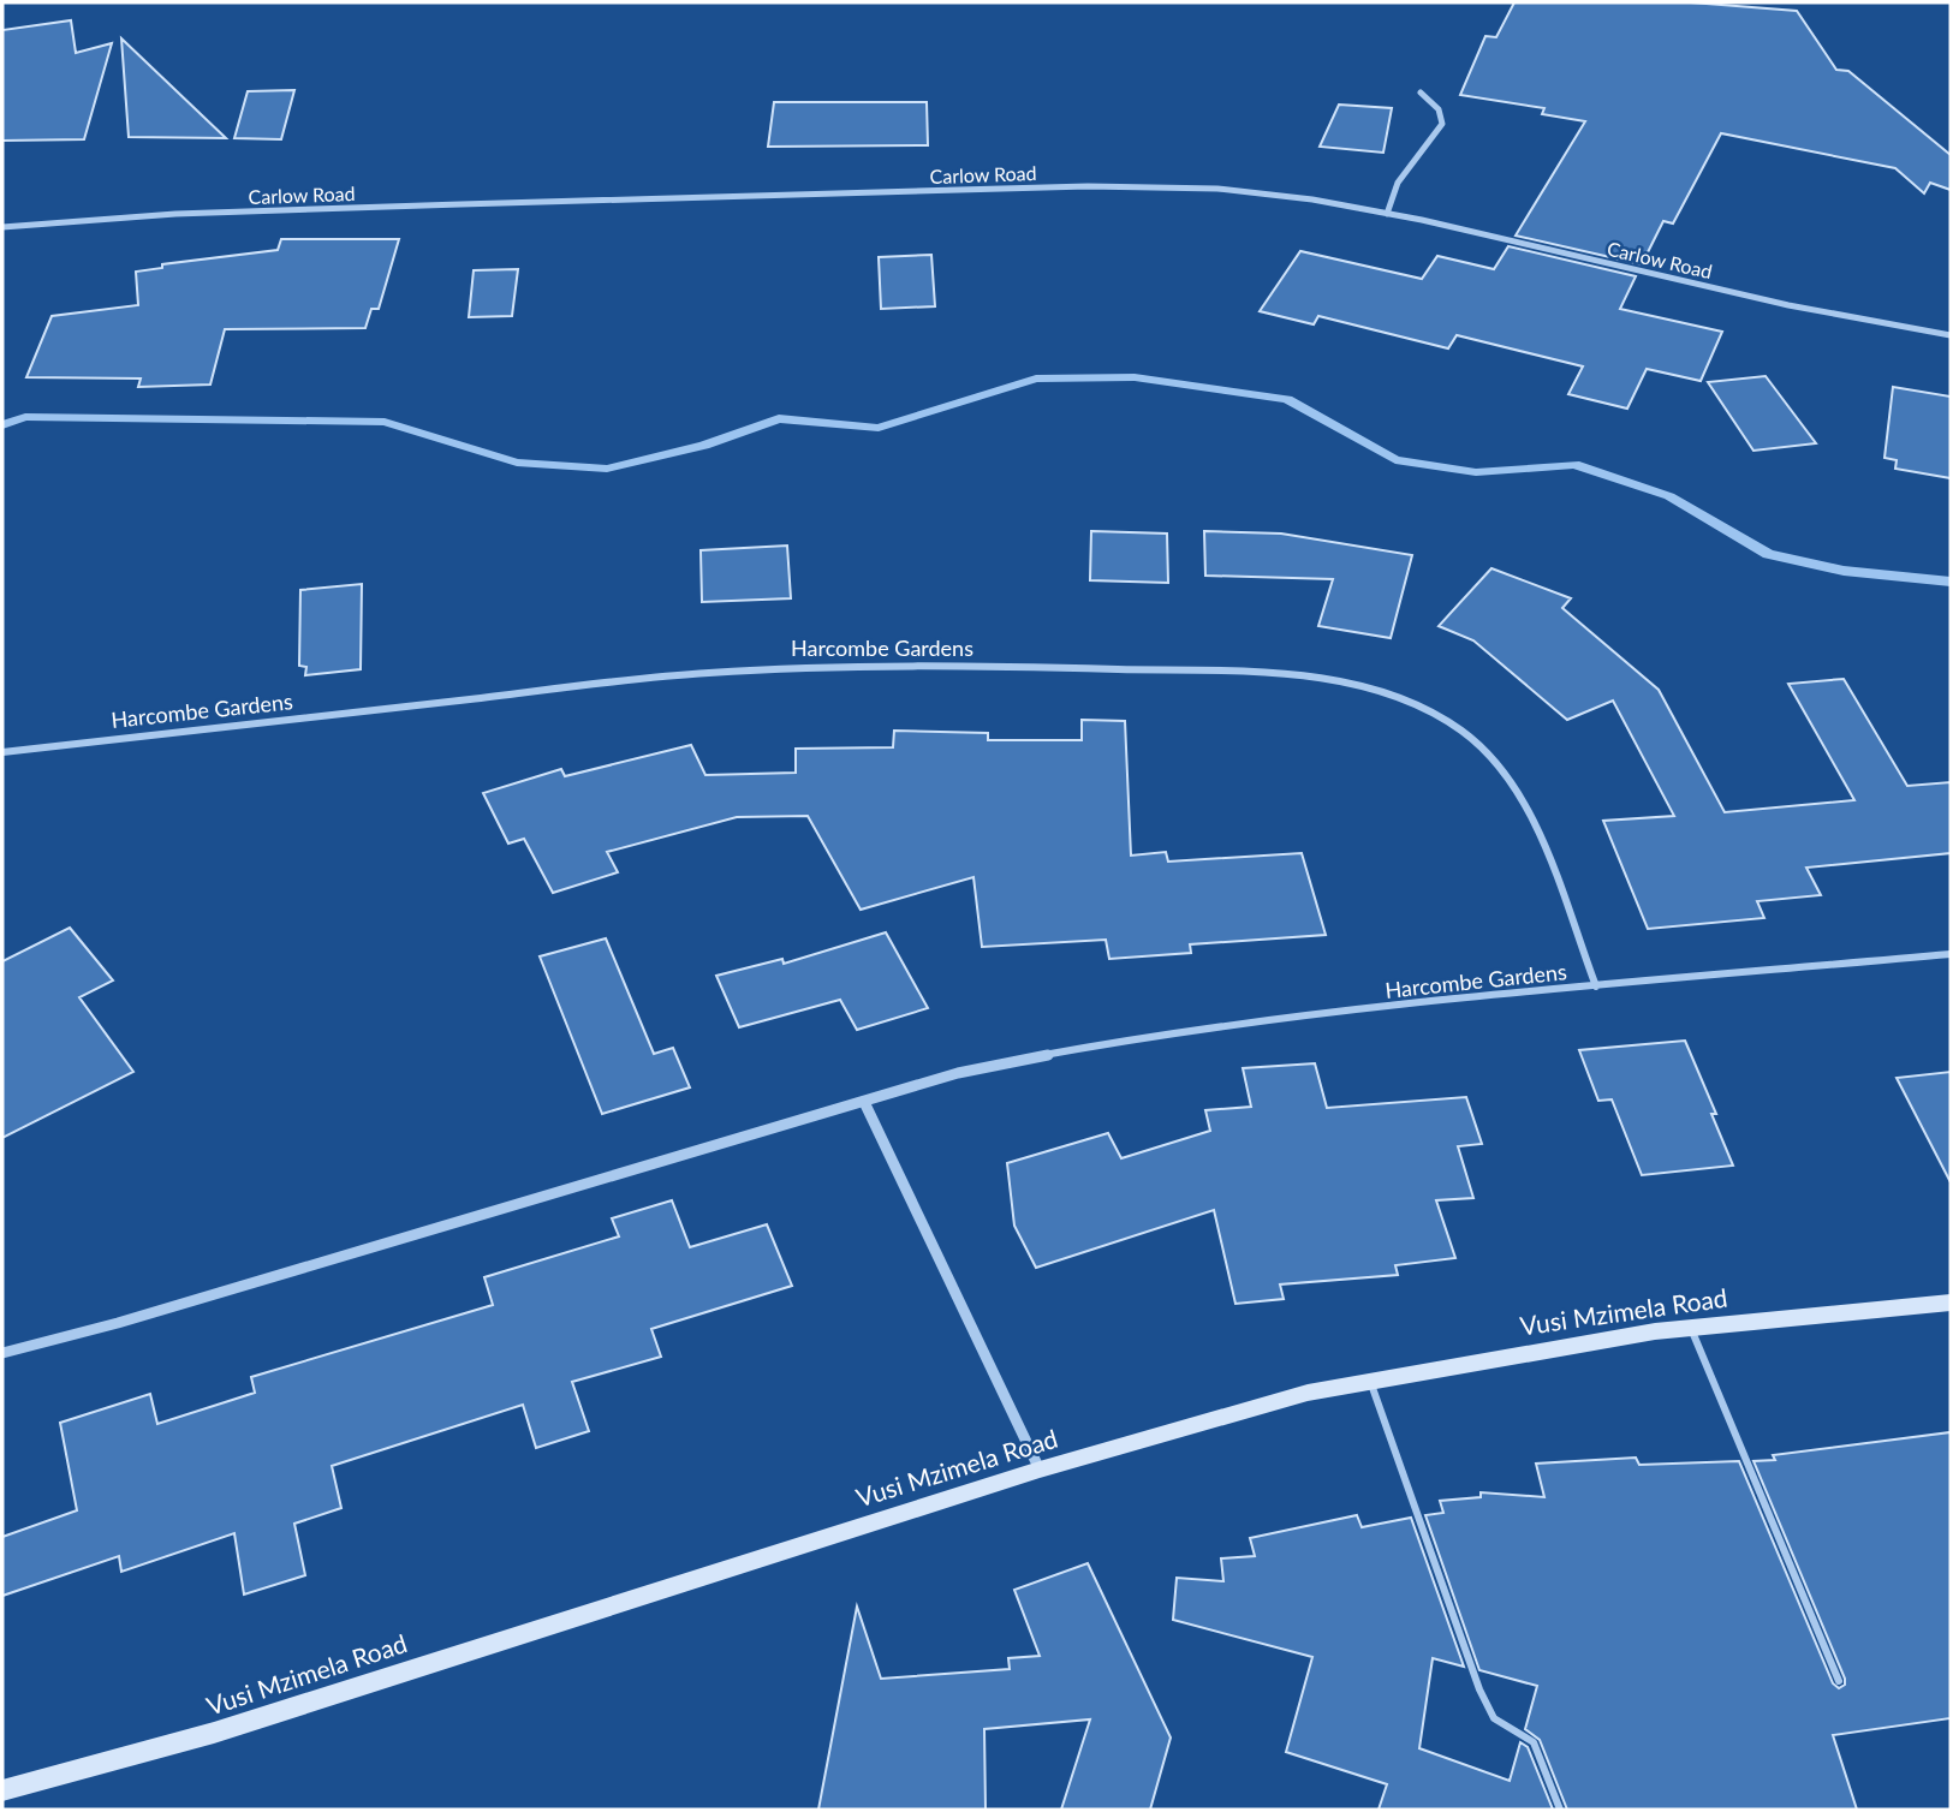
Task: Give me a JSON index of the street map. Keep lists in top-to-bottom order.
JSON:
{
  "streets": {
    "main road": ["Vusi Mzimela Road"],
    "street": ["Carlow Road", "Harcombe Gardens"]
  }
}
